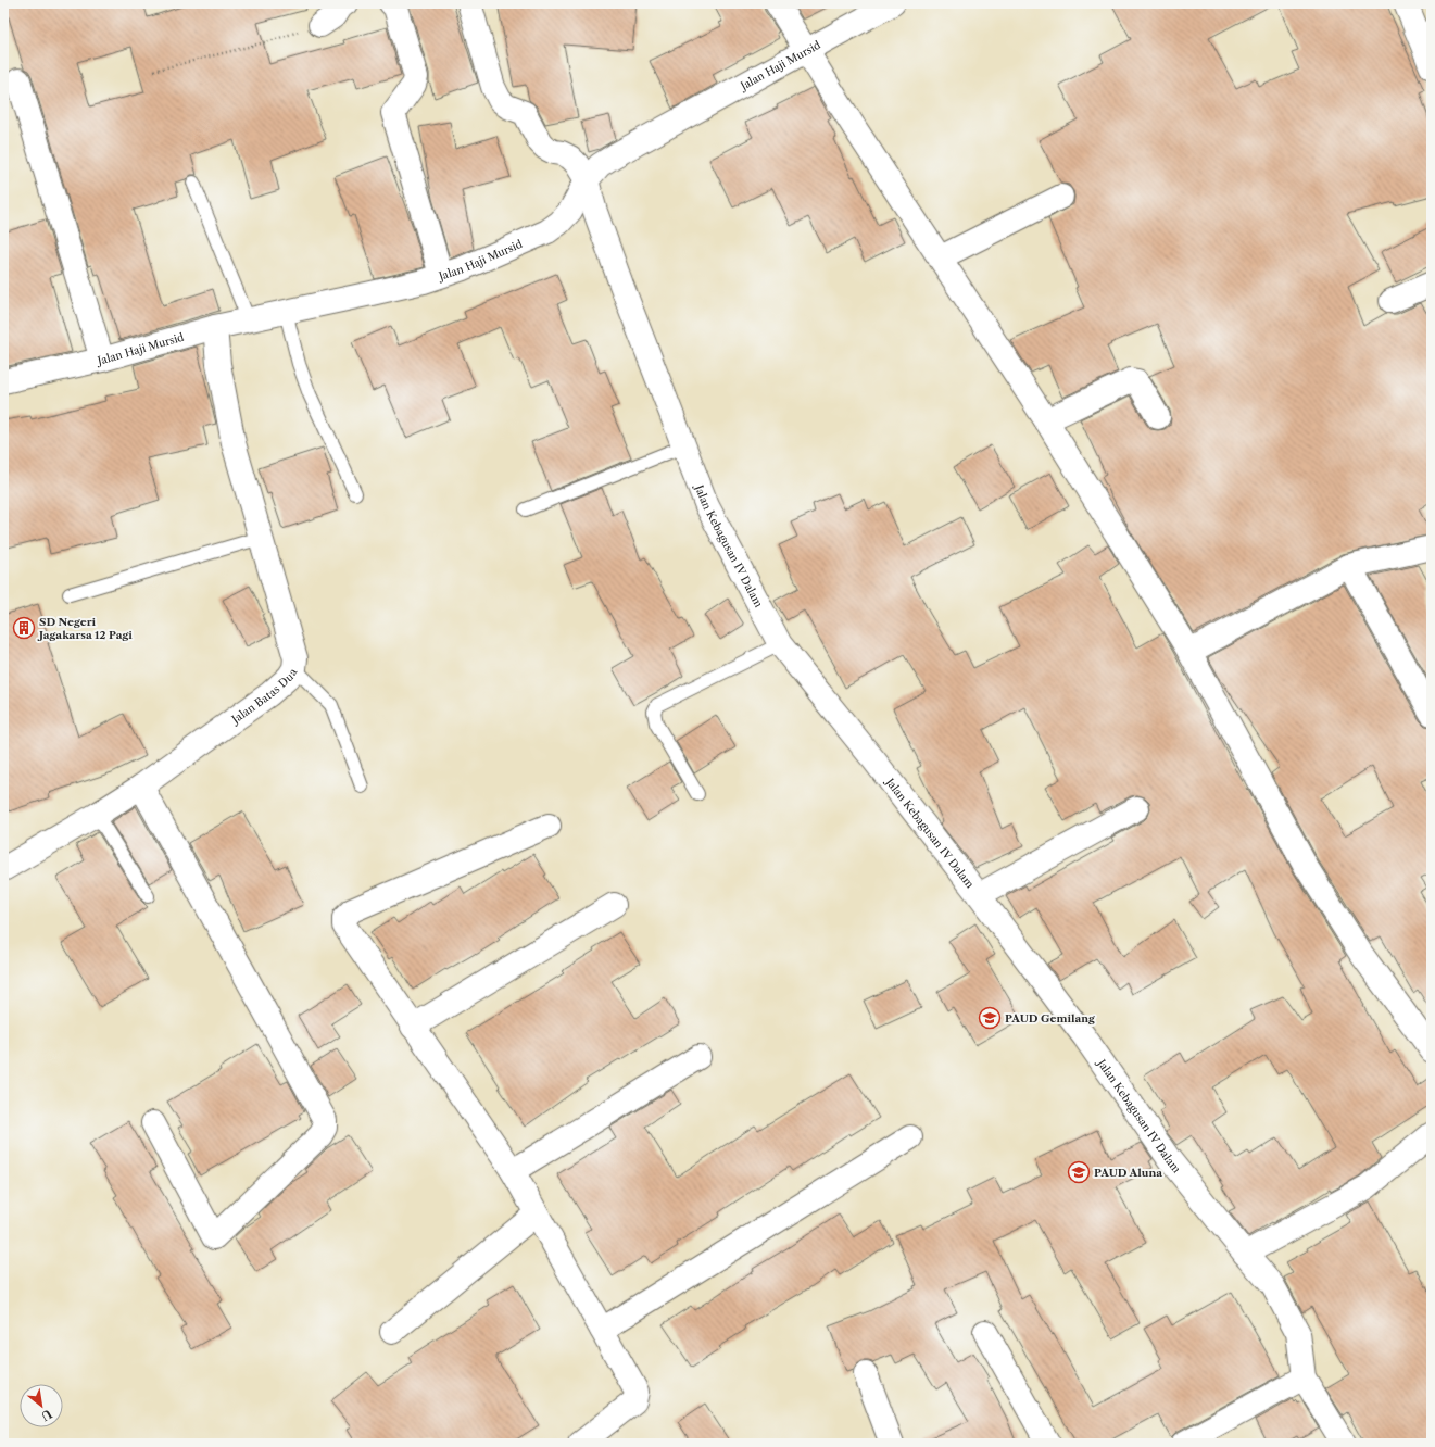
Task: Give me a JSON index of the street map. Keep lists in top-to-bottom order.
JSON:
{
  "streets": {
    "street": ["Jalan Haji Mursid", "Jalan Kebagusan IV Dalam", "Jalan Batas Dua"]
  },
  "crossings": [
    ["Jalan Haji Mursid", "Jalan Kebagusan IV Dalam"],
    ["Jalan Haji Mursid", "Jalan Batas Dua"]
  ],
  "places": {
    "building": ["SD Negeri Jagakarsa 12 Pagi"],
    "school or university": ["PAUD Gemilang", "PAUD Aluna"]
  },
  "north": "bottom right"
}
